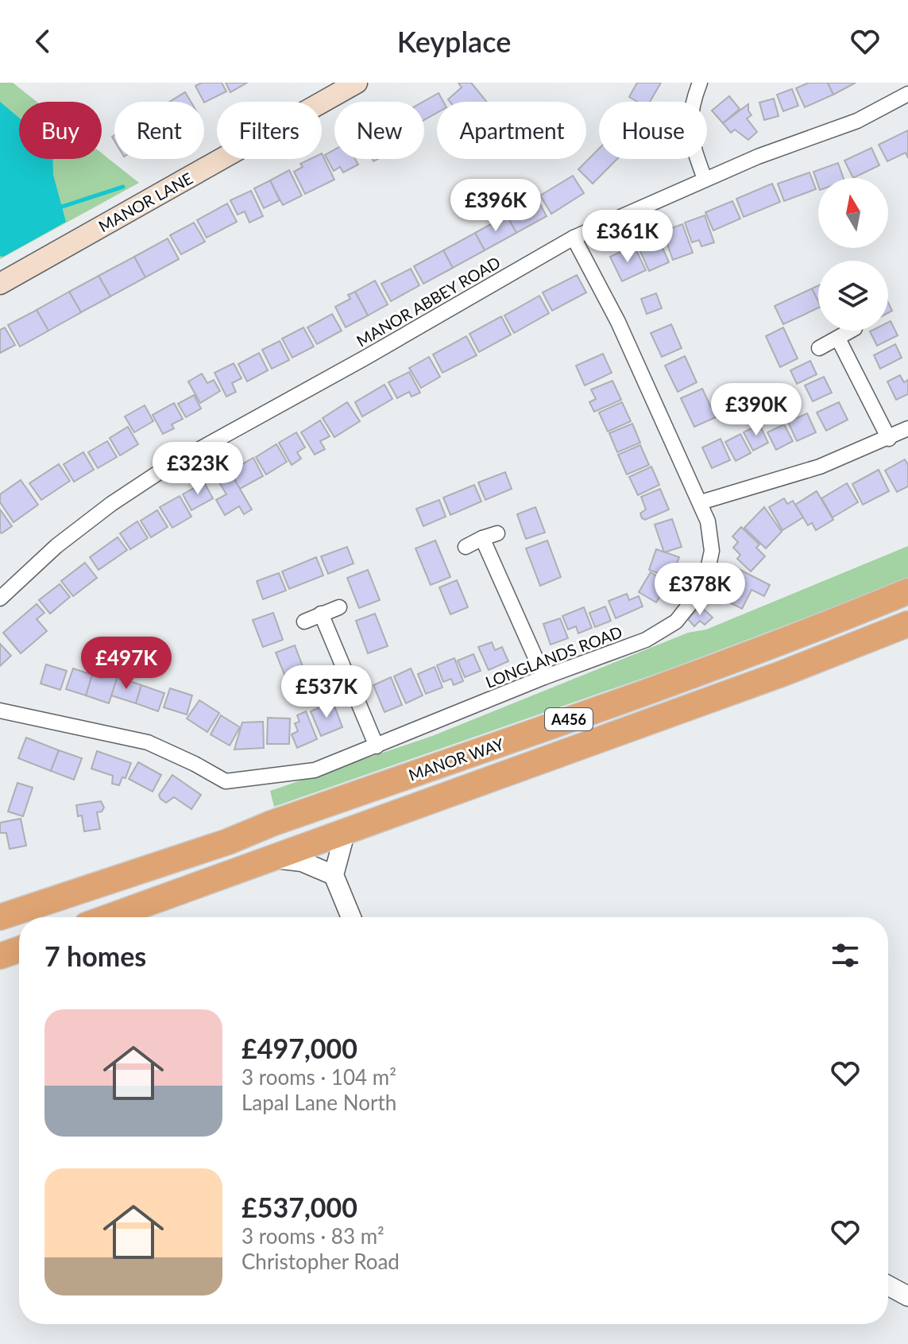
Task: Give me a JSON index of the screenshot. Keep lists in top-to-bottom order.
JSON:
{
  "streets": {
    "highway": ["A456", "MANOR WAY"],
    "main road": ["MANOR LANE"],
    "street": ["MANOR ABBEY ROAD", "LONGLANDS ROAD"]
  },
  "crossings": [
    ["MANOR ABBEY ROAD", "LONGLANDS ROAD"]
  ],
  "north": "top",
  "page": {
    "header": "Keyplace",
    "chip": [
      "Buy",
      "Rent",
      "Filters",
      "New",
      "Apartment",
      "House"
    ],
    "price": [
      "£396K",
      "£361K",
      "£390K",
      "£323K",
      "£378K",
      "£497K",
      "£537K"
    ],
    "heading": "7 homes",
    "list": [
      {
        "name": "£497,000",
        "note": "3 rooms · 104 m² · Lapal Lane North"
      },
      {
        "name": "£537,000",
        "note": "3 rooms · 83 m² · Christopher Road"
      }
    ]
  }
}
